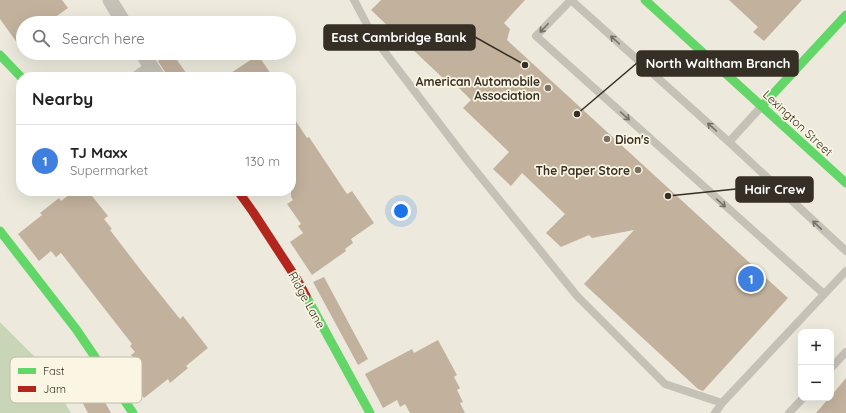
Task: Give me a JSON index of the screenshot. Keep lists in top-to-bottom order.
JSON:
{
  "streets": {
    "street": ["Lexington Street", "Ridge Lane"]
  },
  "places": [
    "East Cambridge Bank",
    "American Automobile Association",
    "North Waltham Branch",
    "Dion's",
    "The Paper Store",
    "Hair Crew"
  ],
  "legend": ["Fast", "Jam"],
  "page": {
    "search": "Search here",
    "heading": "Nearby",
    "list": [
      {
        "mark": "1",
        "name": "TJ Maxx",
        "note": "Supermarket",
        "value": "130 m"
      }
    ],
    "pins": "1",
    "map_buttons": ["+", "−"]
  }
}
